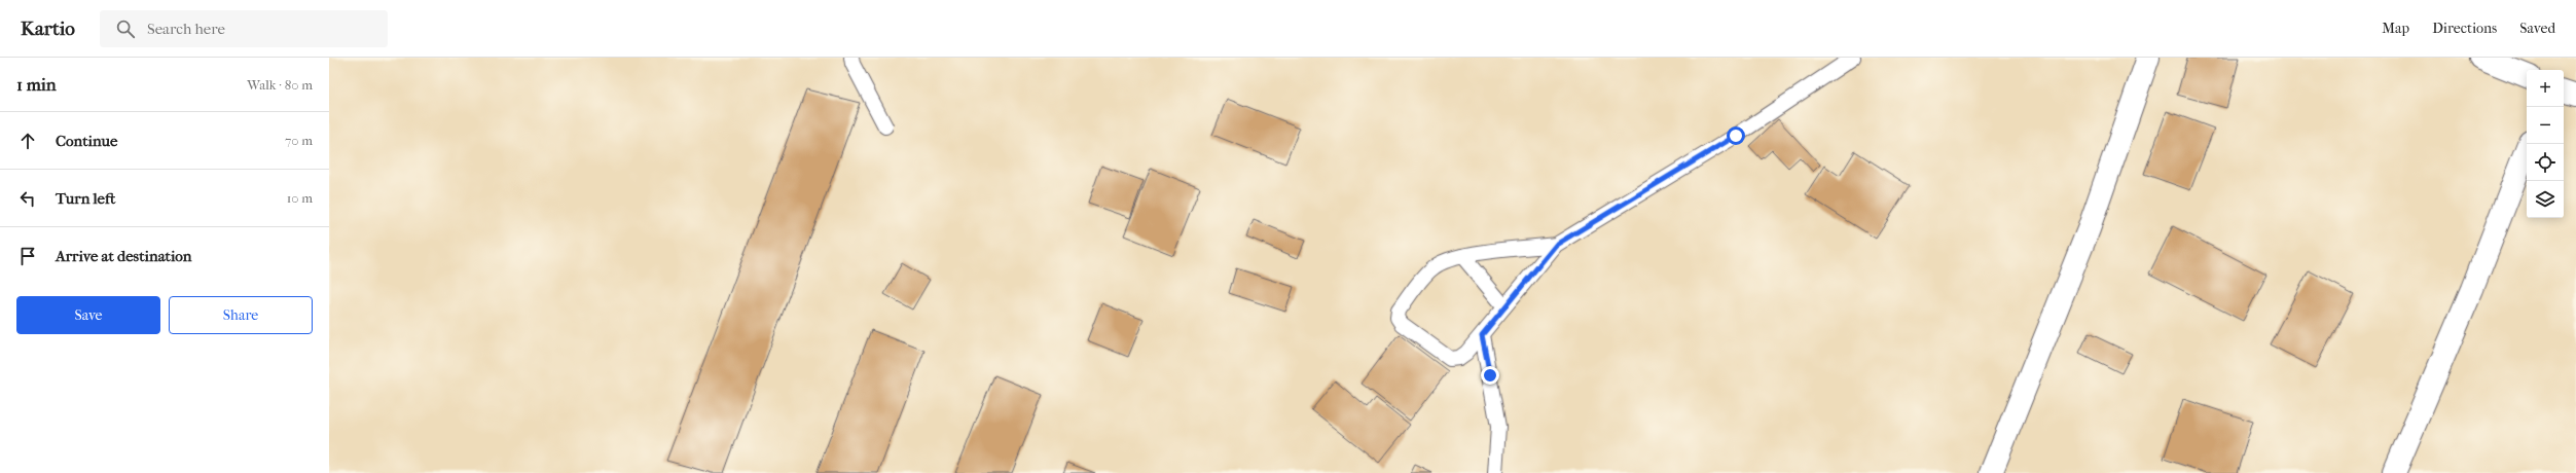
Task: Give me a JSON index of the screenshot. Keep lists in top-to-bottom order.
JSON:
{
  "page": {
    "header": "Kartio",
    "search": "Search here",
    "nav": ["Map", "Directions", "Saved"],
    "heading": ["1 min", "Walk · 80 m"],
    "map_buttons": ["+", "−"],
    "list": [
      ["Continue", "70 m"],
      ["Turn left", "10 m"],
      "Arrive at destination"
    ],
    "buttons": ["Save", "Share"]
  }
}
